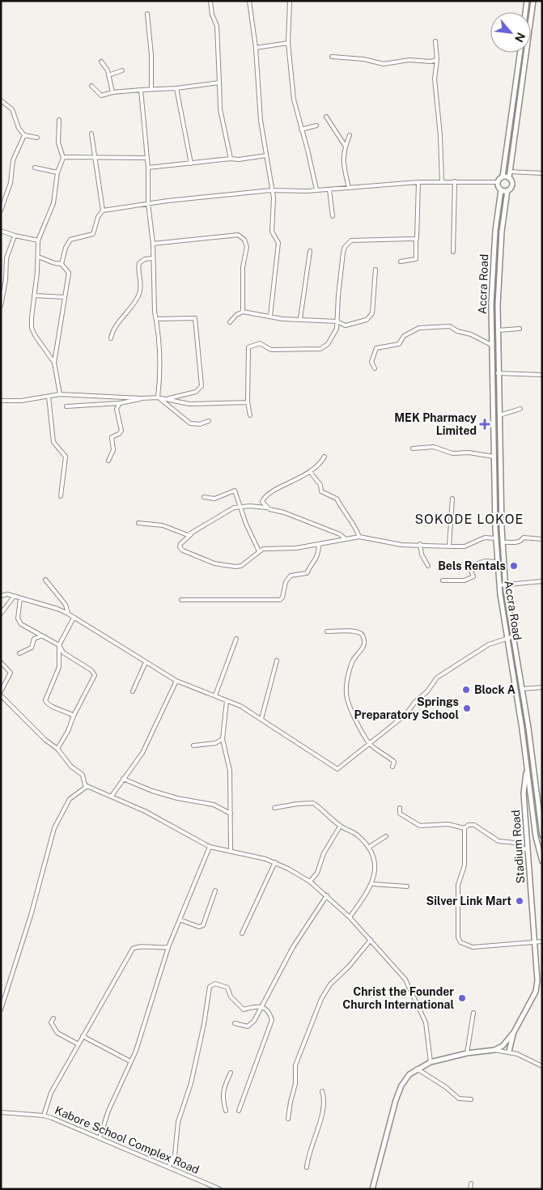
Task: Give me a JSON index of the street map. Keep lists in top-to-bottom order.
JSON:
{
  "streets": {
    "main road": ["Accra Road", "Stadium Road"],
    "street": ["Kabore School Complex Road"]
  },
  "crossings": [
    ["Accra Road", "Stadium Road"]
  ],
  "districts": ["SOKODE LOKOE"],
  "places": {
    "health": ["MEK Pharmacy Limited"],
    "other": [
      "Bels Rentals",
      "Block A",
      "Springs Preparatory School",
      "Silver Link Mart",
      "Christ the Founder Church International"
    ]
  },
  "north": "bottom right"
}
